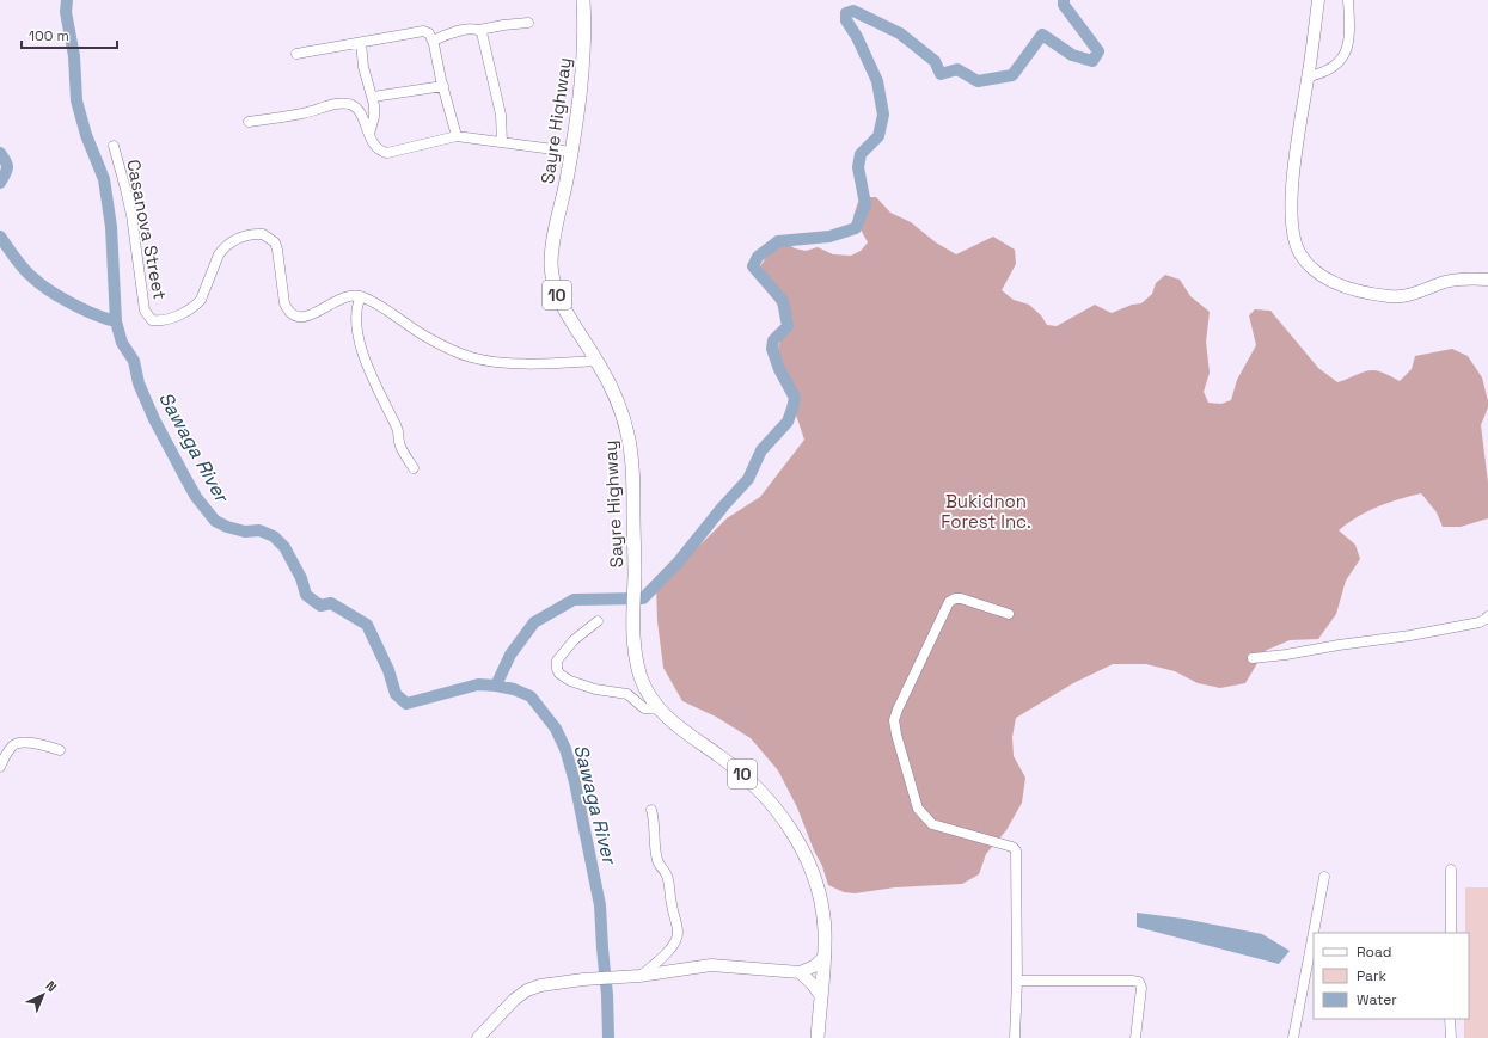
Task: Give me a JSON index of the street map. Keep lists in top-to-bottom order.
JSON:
{
  "streets": {
    "highway": ["Sayre Highway", "10"],
    "street": ["Casanova Street"]
  },
  "crossings": [
    ["Sayre Highway", "10"]
  ],
  "water": ["Sawaga River"],
  "parks": ["Bukidnon Forest Inc."],
  "legend": ["Road", "Park", "Water"],
  "scale_bar": "100 m",
  "north": "top right"
}
